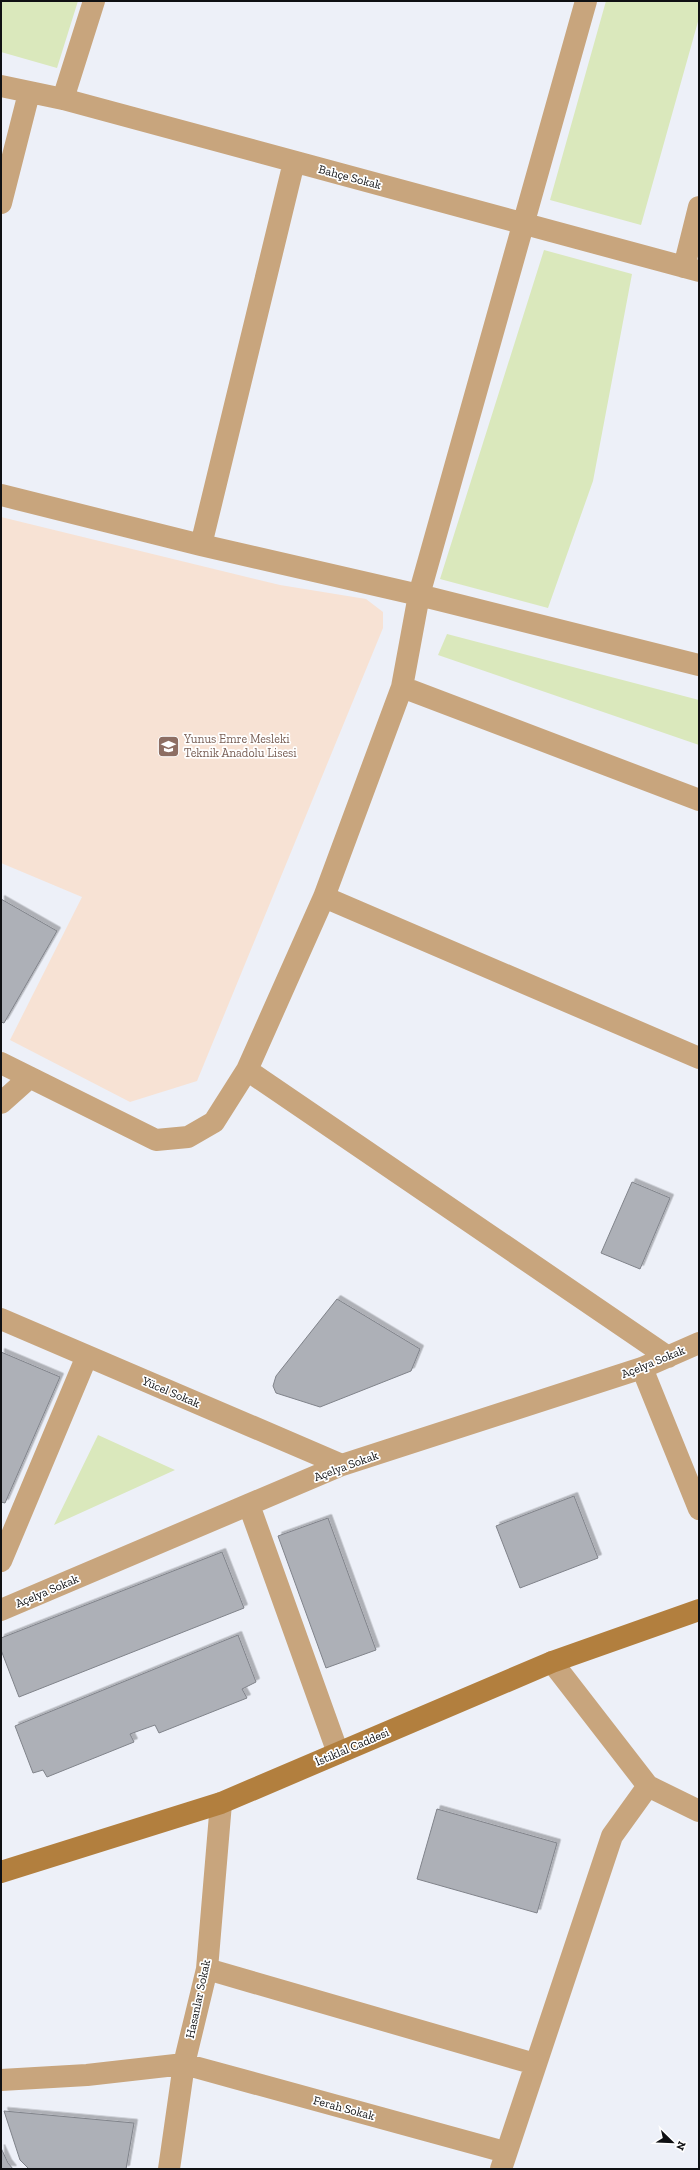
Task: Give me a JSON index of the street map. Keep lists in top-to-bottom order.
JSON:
{
  "streets": {
    "main road": ["İstiklal Caddesi"],
    "street": [
      "Bahçe Sokak",
      "Açelya Sokak",
      "Yücel Sokak",
      "Hasanlar Sokak",
      "Ferah Sokak"
    ]
  },
  "crossings": [
    ["Açelya Sokak", "Yücel Sokak"],
    ["İstiklal Caddesi", "Hasanlar Sokak"],
    ["Hasanlar Sokak", "Ferah Sokak"]
  ],
  "places": {
    "school or university": ["Yunus Emre Mesleki Teknik Anadolu Lisesi"]
  },
  "north": "bottom right"
}
